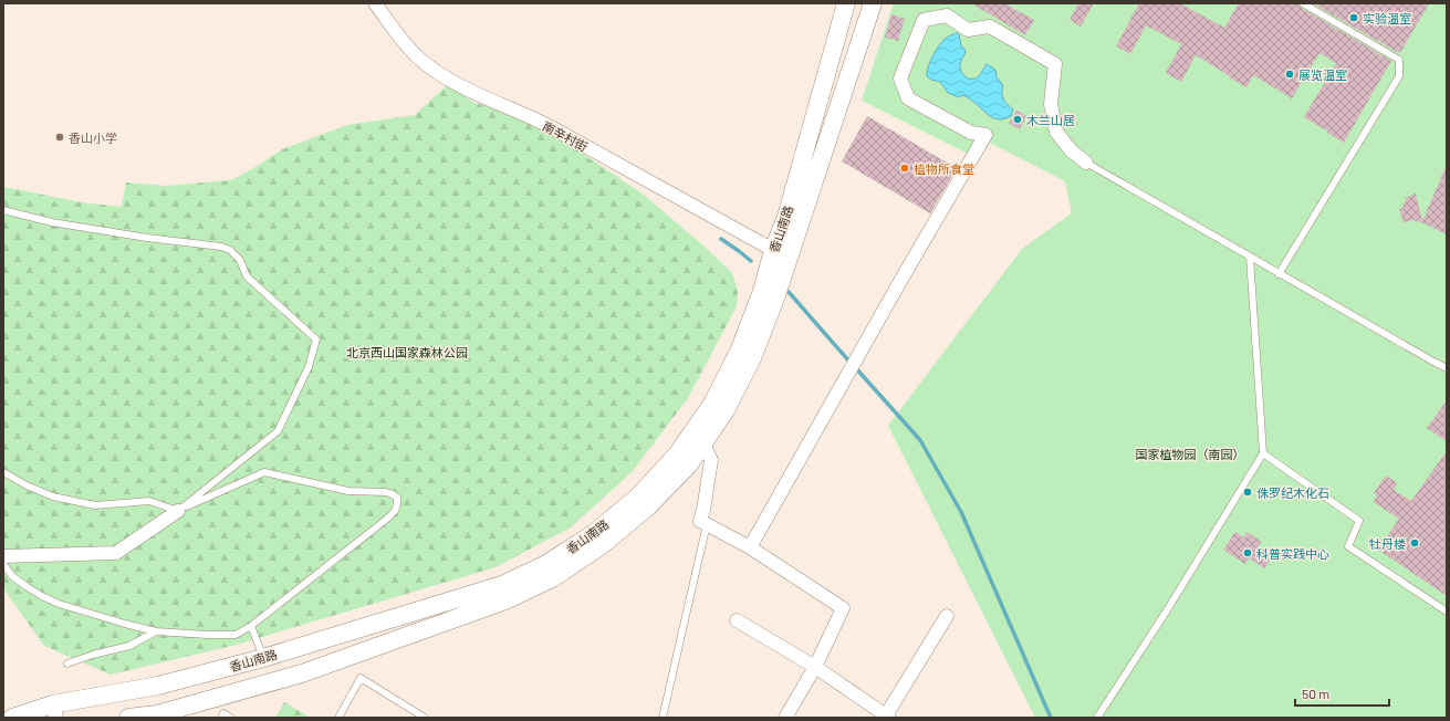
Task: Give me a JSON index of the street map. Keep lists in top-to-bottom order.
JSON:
{
  "streets": {
    "street": ["南辛村街", "香山南路"]
  },
  "crossings": [
    ["南辛村街", "香山南路"]
  ],
  "parks": ["北京西山国家森林公园", "国家植物园（南园）"],
  "places": [
    "实验温室",
    "展览温室",
    "木兰山居",
    "香山小学",
    "植物所食堂",
    "侏罗纪木化石",
    "牡丹楼",
    "科普实践中心"
  ],
  "scale_bar": "50 m"
}
